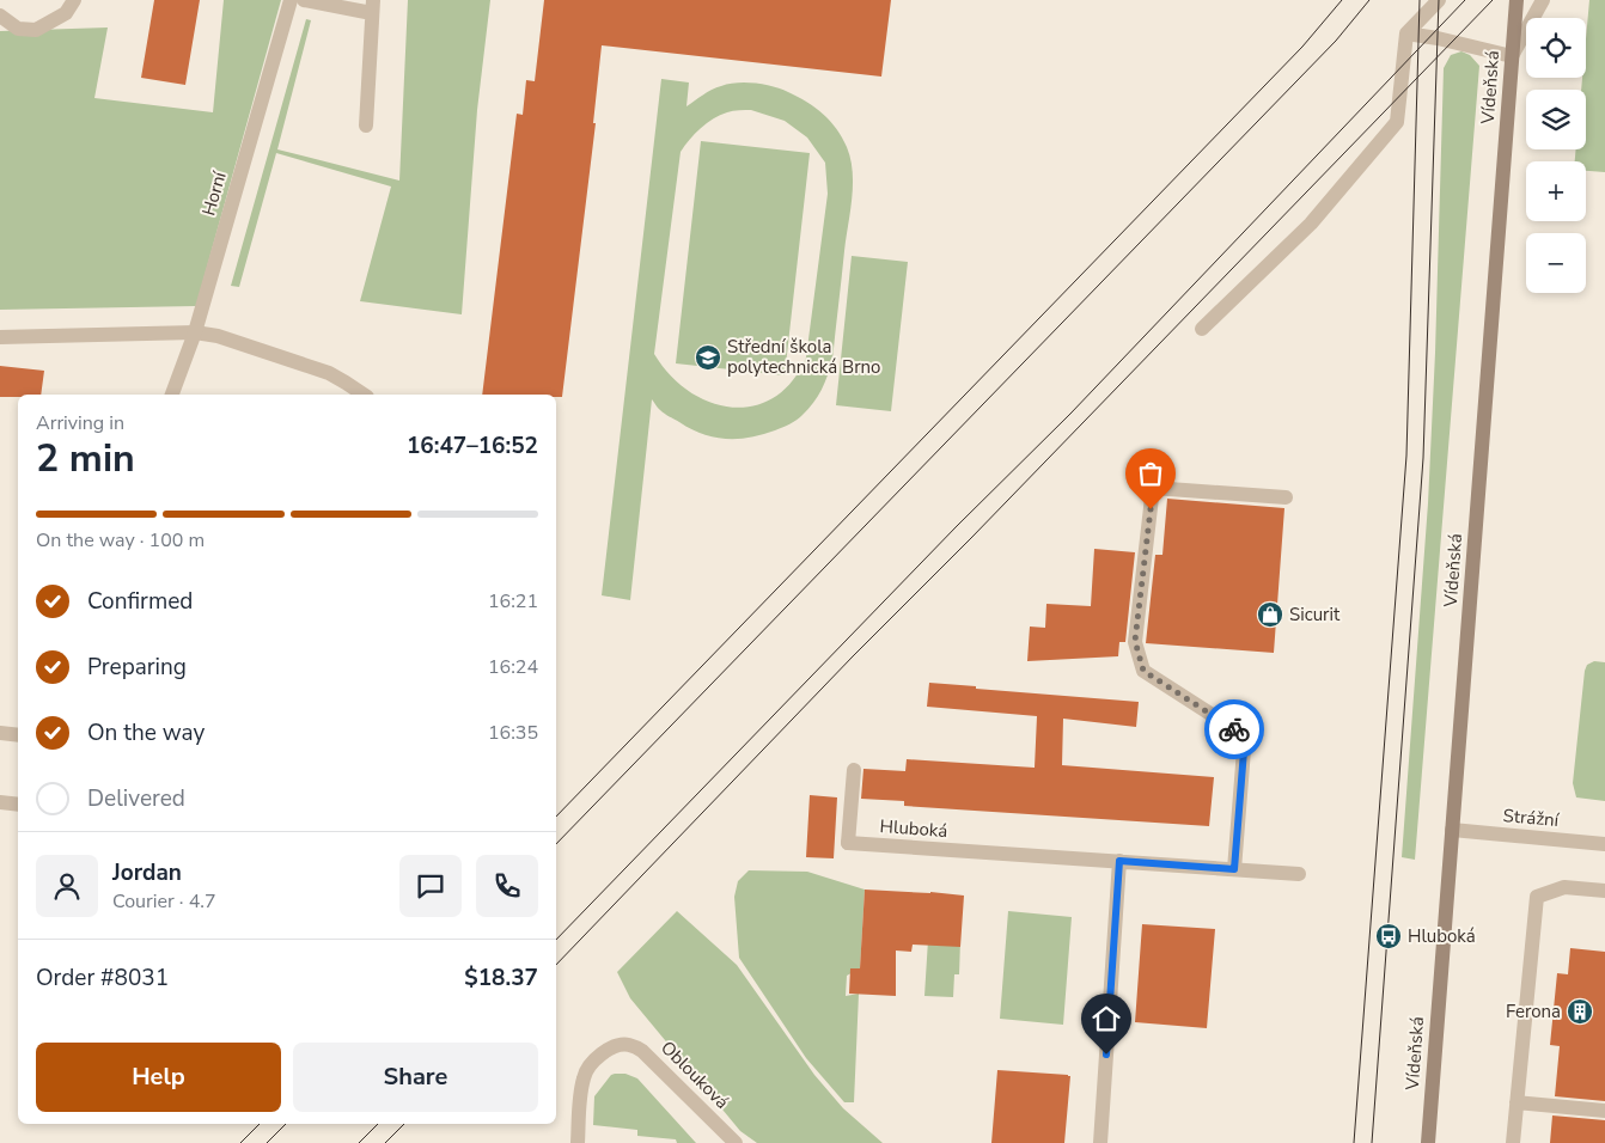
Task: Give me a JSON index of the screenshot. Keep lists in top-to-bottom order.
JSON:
{
  "streets": {
    "main road": ["Vídeňská"],
    "street": [
      "Horní",
      "Strážní",
      "Hluboká",
      "Oblouková"
    ]
  },
  "crossings": [
    ["Vídeňská", "Strážní"]
  ],
  "places": {
    "school or university": ["Střední škola polytechnická Brno"],
    "shop": ["Sicurit"],
    "bus stop": ["Hluboká"],
    "building": ["Ferona"]
  },
  "page": {
    "map_buttons": ["+", "−"],
    "heading": ["2 min", "Arriving in", "16:47–16:52"],
    "panel": [
      "Jordan",
      "Courier · 4.7",
      "Order #8031",
      "$18.37"
    ],
    "bar": "On the way · 100 m",
    "list": [
      ["Confirmed", "16:21"],
      ["Preparing", "16:24"],
      ["On the way", "16:35"],
      "Delivered"
    ],
    "buttons": ["Help", "Share"]
  }
}
